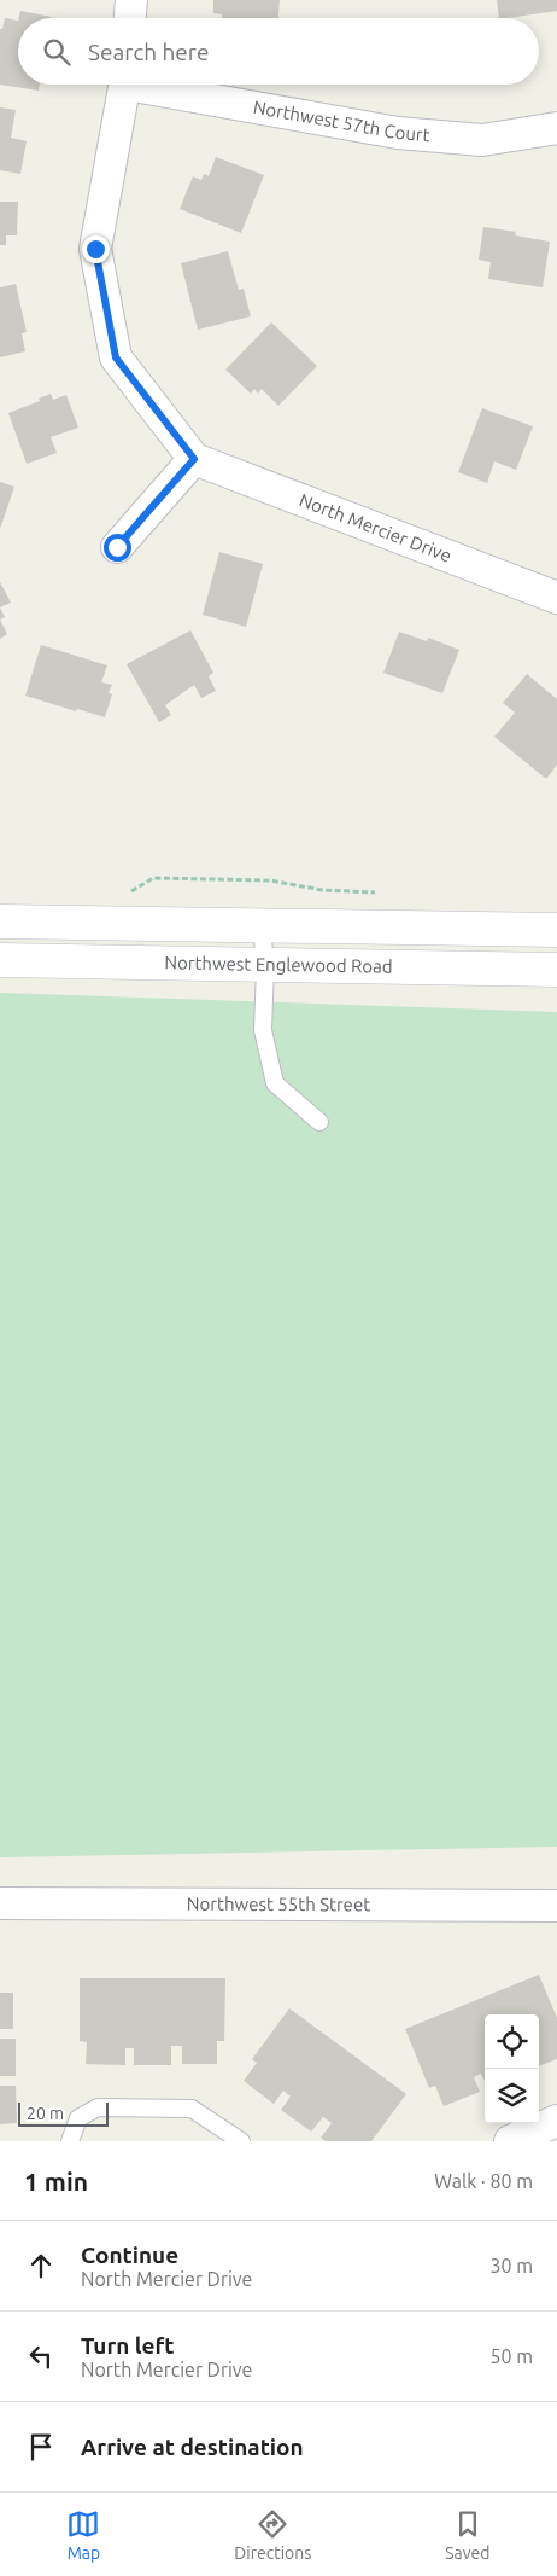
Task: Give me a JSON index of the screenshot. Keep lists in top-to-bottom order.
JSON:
{
  "streets": {
    "main road": ["Northwest Englewood Road"],
    "street": ["Northwest 57th Court", "North Mercier Drive", "Northwest 55th Street"]
  },
  "scale_bar": "20 m",
  "page": {
    "search": "Search here",
    "scale": "20 m",
    "heading": ["1 min", "Walk · 80 m"],
    "list": [
      ["Continue", "North Mercier Drive", "30 m"],
      ["Turn left", "North Mercier Drive", "50 m"],
      "Arrive at destination"
    ],
    "nav": ["Map", "Directions", "Saved"]
  }
}
